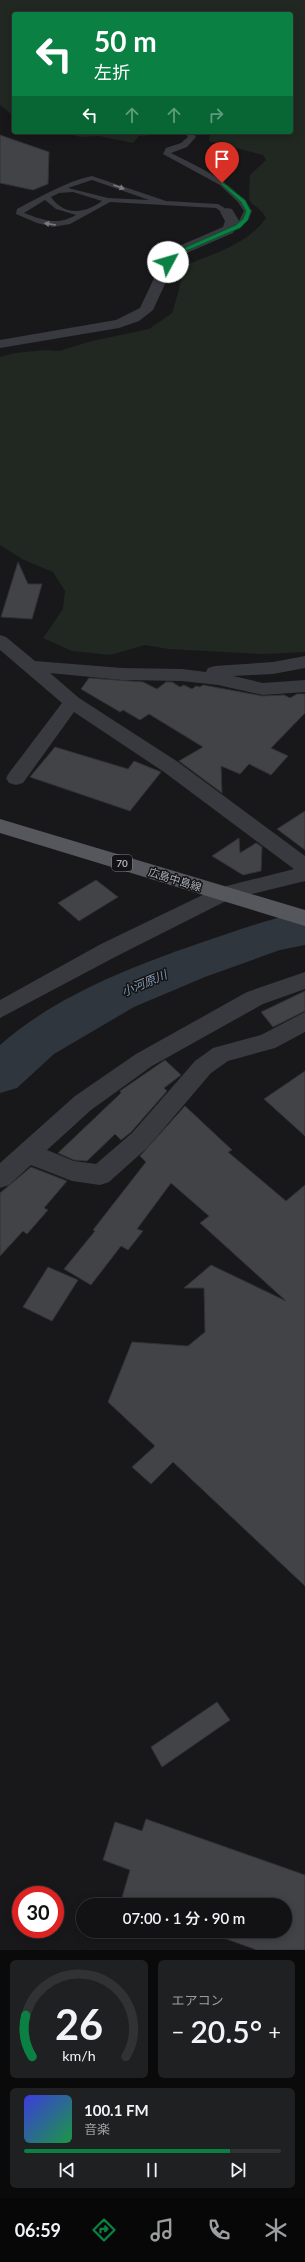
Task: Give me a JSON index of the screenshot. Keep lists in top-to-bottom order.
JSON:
{
  "streets": {
    "main road": ["70", "広島中島線"]
  },
  "water": ["小河原川"],
  "page": {
    "turn": ["50 m", "左折"],
    "limit": "30",
    "trip": "07:00 · 1 分 · 90 m",
    "tile": "エアコン",
    "heat": ["−", "20.5°", "+"],
    "song": ["100.1 FM", "音楽"],
    "tabs": "06:59",
    "gauge": ["26", "km/h"]
  }
}
